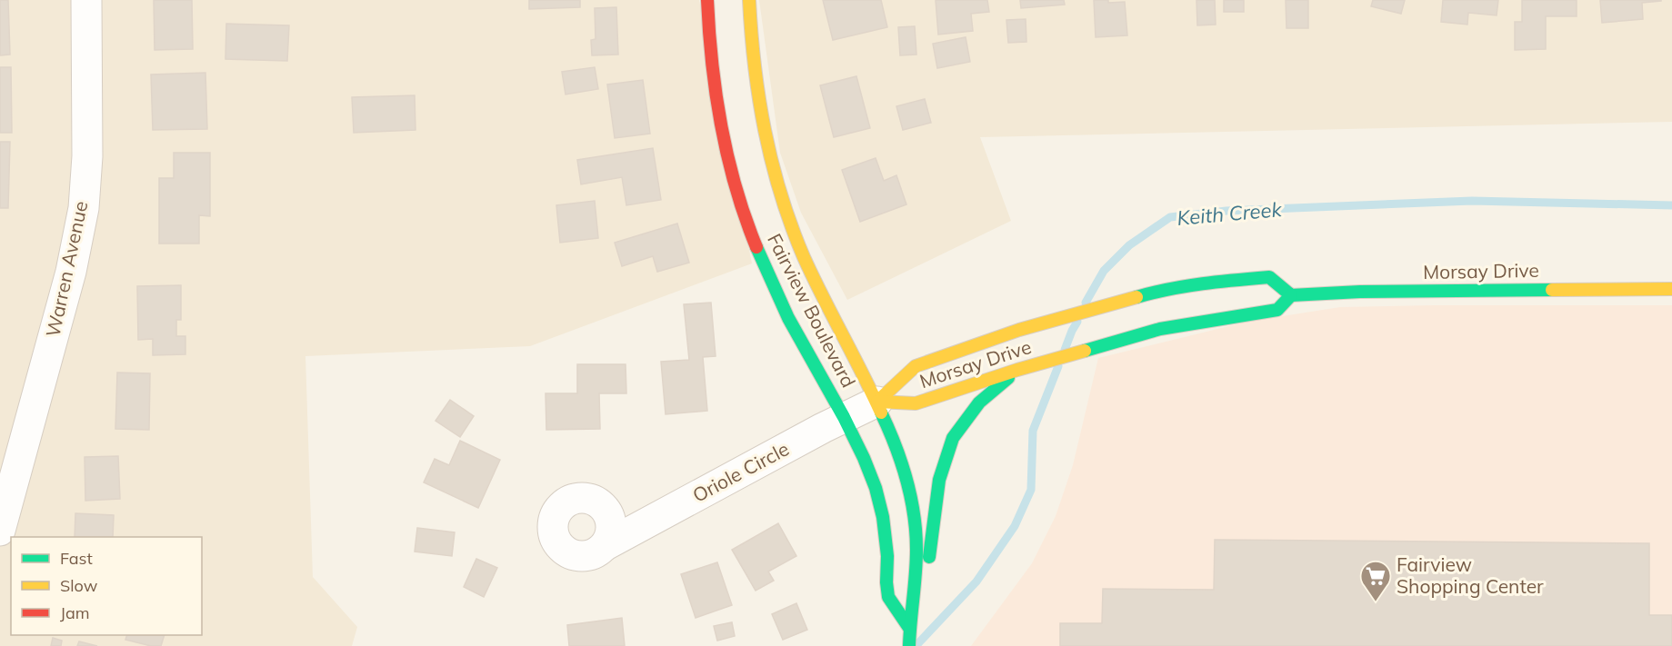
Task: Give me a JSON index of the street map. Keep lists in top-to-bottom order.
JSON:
{
  "streets": {
    "street": [
      "Warren Avenue",
      "Morsay Drive",
      "Fairview Boulevard",
      "Oriole Circle"
    ]
  },
  "crossings": [
    ["Morsay Drive", "Fairview Boulevard"],
    ["Morsay Drive", "Oriole Circle"],
    ["Fairview Boulevard", "Oriole Circle"]
  ],
  "water": ["Keith Creek"],
  "places": {
    "supermarket": ["Fairview Shopping Center"]
  },
  "legend": ["Fast", "Slow", "Jam"]
}
